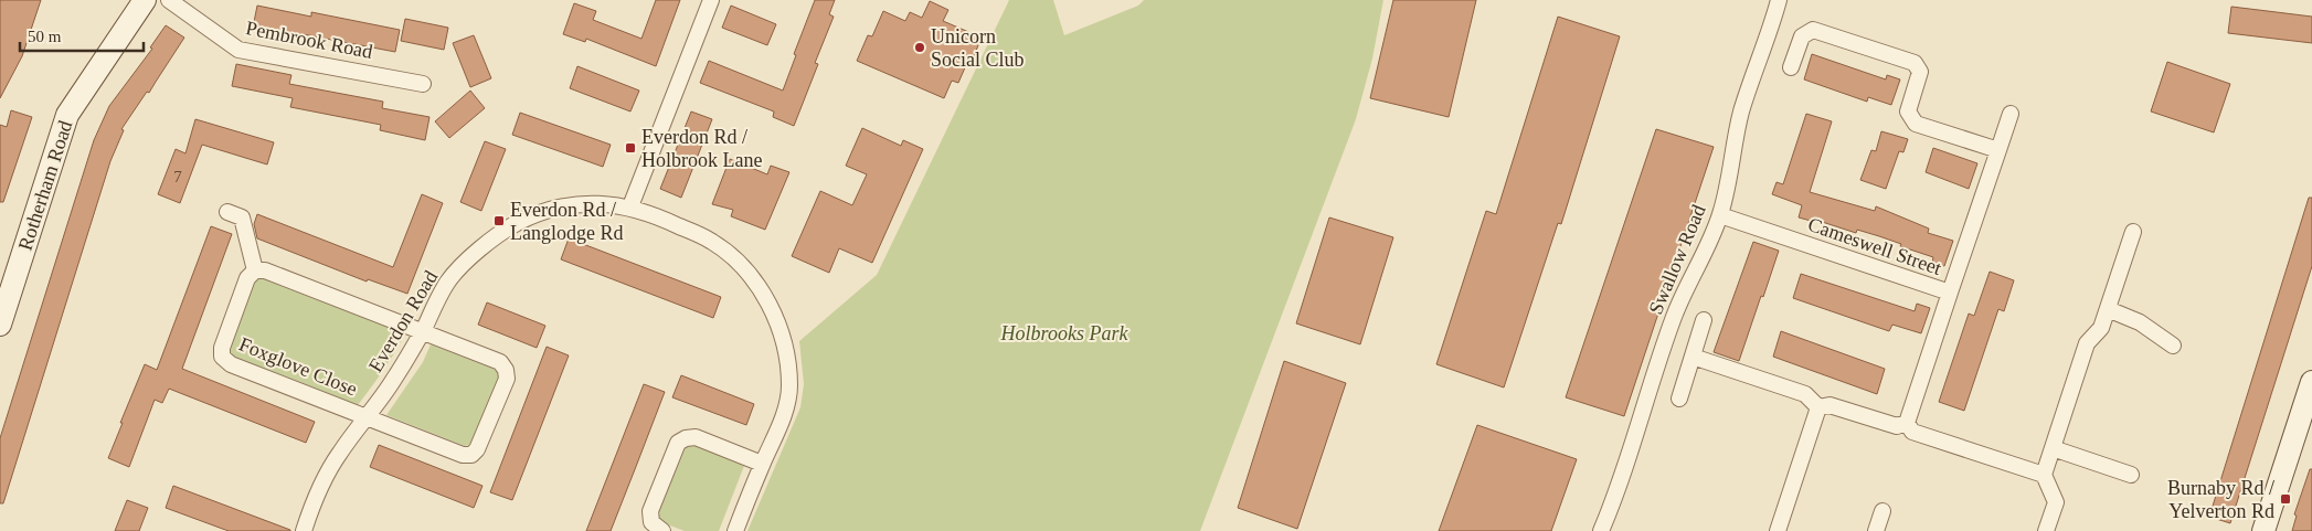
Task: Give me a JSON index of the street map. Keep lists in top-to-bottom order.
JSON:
{
  "streets": {
    "street": [
      "Pembrook Road",
      "Rotherham Road",
      "Cameswell Street",
      "Swallow Road",
      "Everdon Road",
      "Foxglove Close"
    ]
  },
  "crossings": [
    ["Cameswell Street", "Swallow Road"],
    ["Everdon Road", "Foxglove Close"]
  ],
  "parks": ["Holbrooks Park"],
  "places": {
    "other": ["Unicorn Social Club"],
    "transit": ["Everdon Rd / Holbrook Lane", "Everdon Rd / Langlodge Rd", "Burnaby Rd / Yelverton Rd"]
  },
  "house_numbers": ["7"],
  "scale_bar": "50 m"
}
